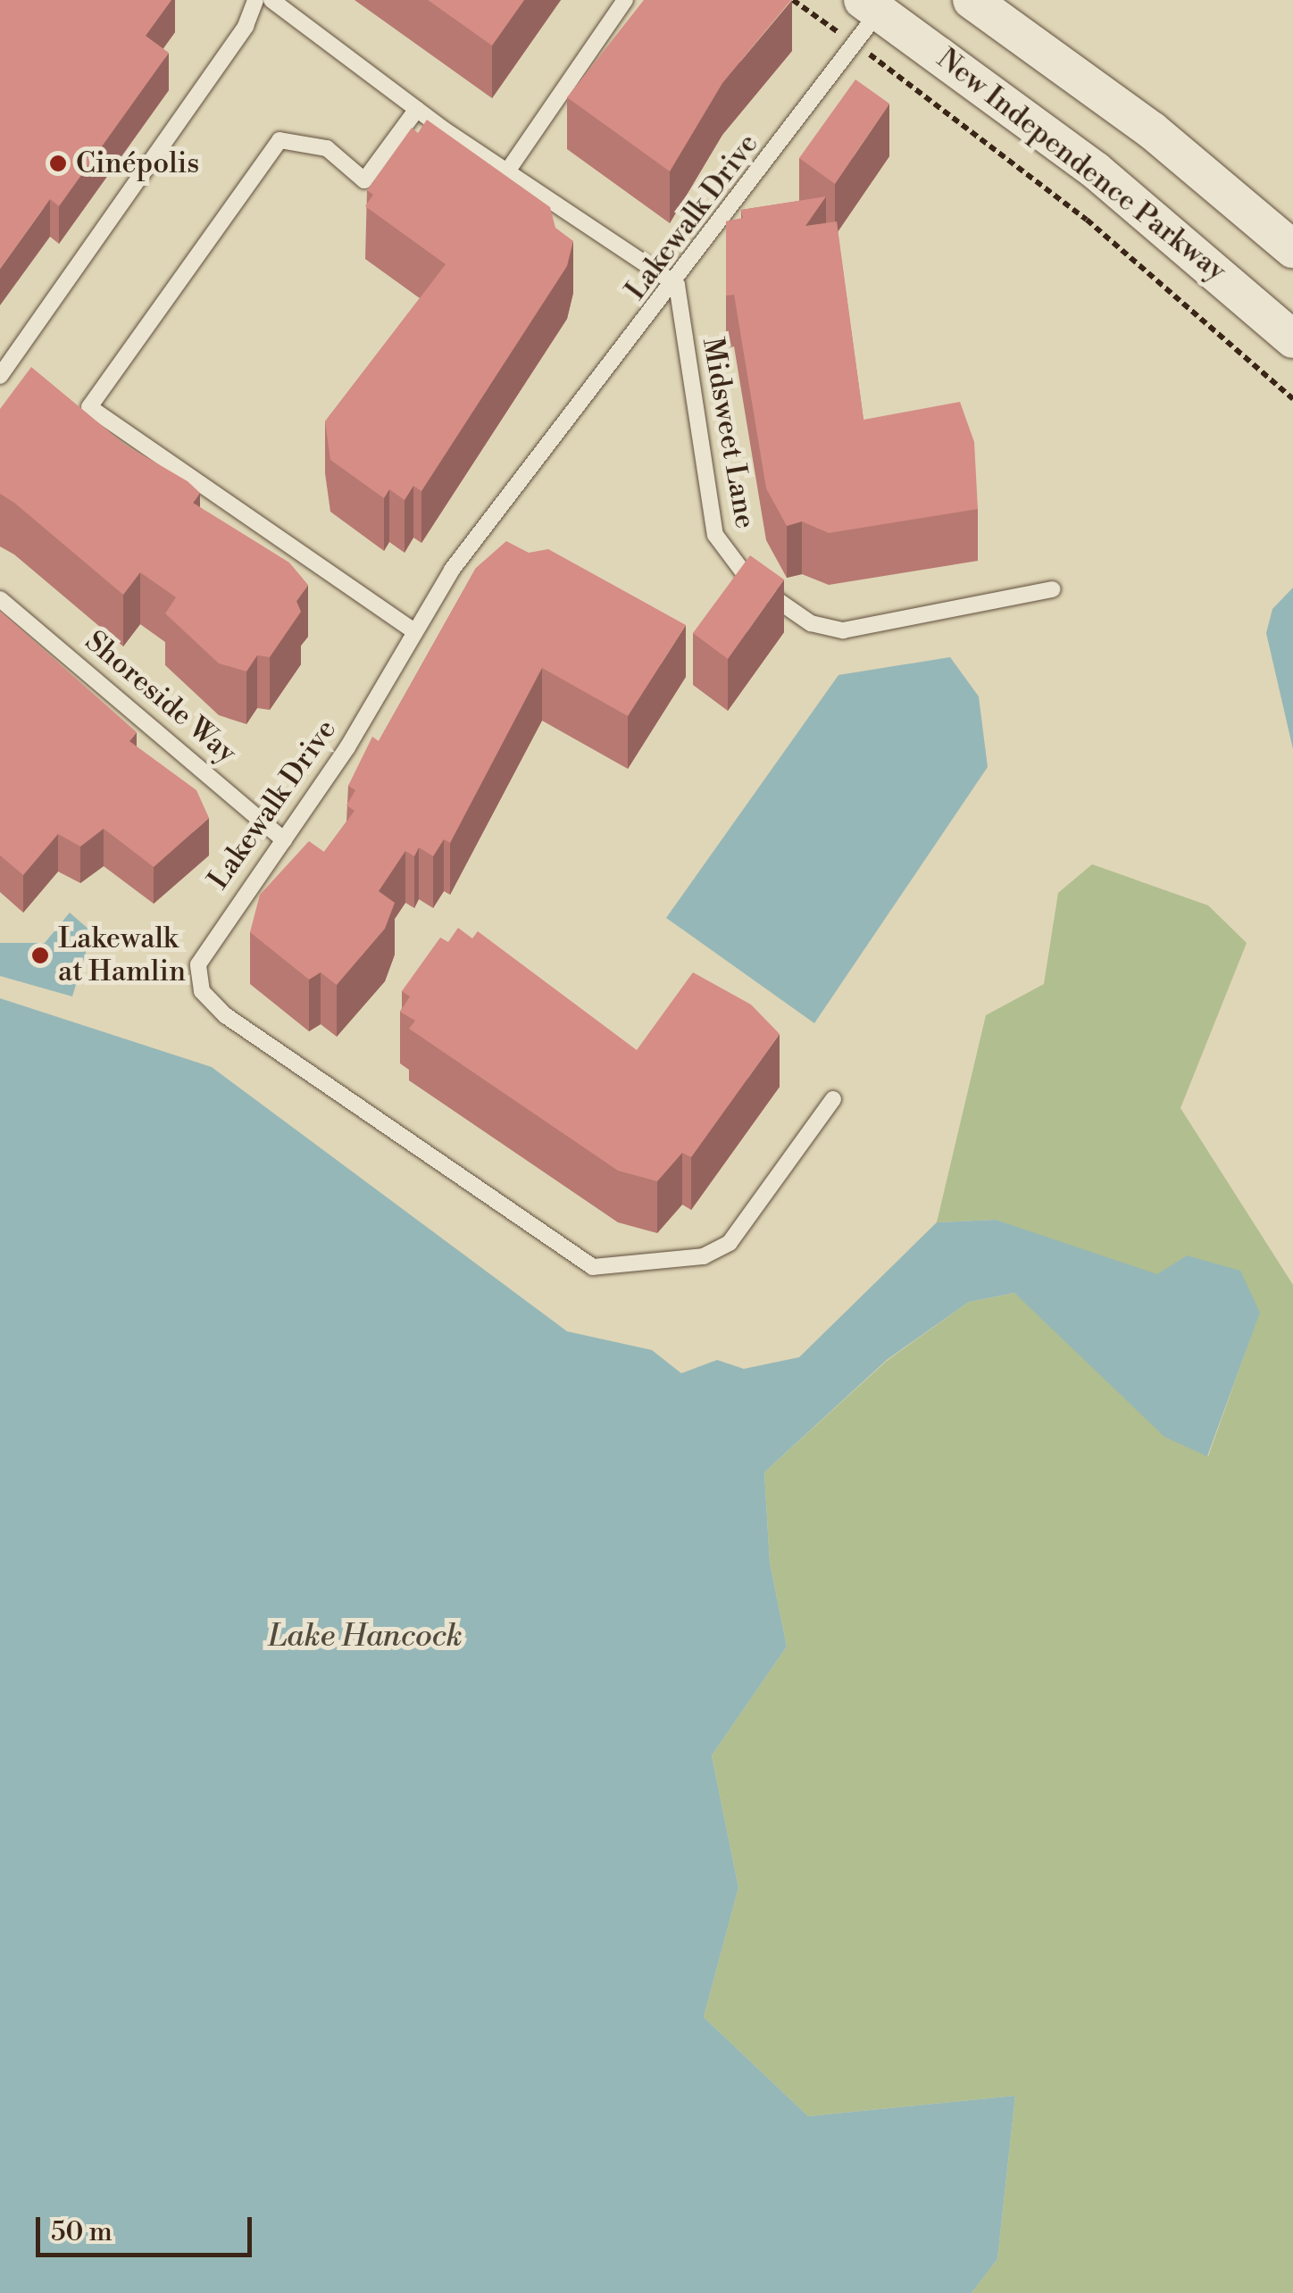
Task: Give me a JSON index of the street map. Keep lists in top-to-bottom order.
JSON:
{
  "streets": {
    "street": ["New Independence Parkway"],
    "lane": ["Lakewalk Drive", "Midsweet Lane", "Shoreside Way"]
  },
  "crossings": [
    ["New Independence Parkway", "Lakewalk Drive"],
    ["Lakewalk Drive", "Midsweet Lane"],
    ["Lakewalk Drive", "Shoreside Way"]
  ],
  "water": ["Lake Hancock"],
  "places": ["Cinépolis", "Lakewalk at Hamlin"],
  "scale_bar": "50 m"
}
